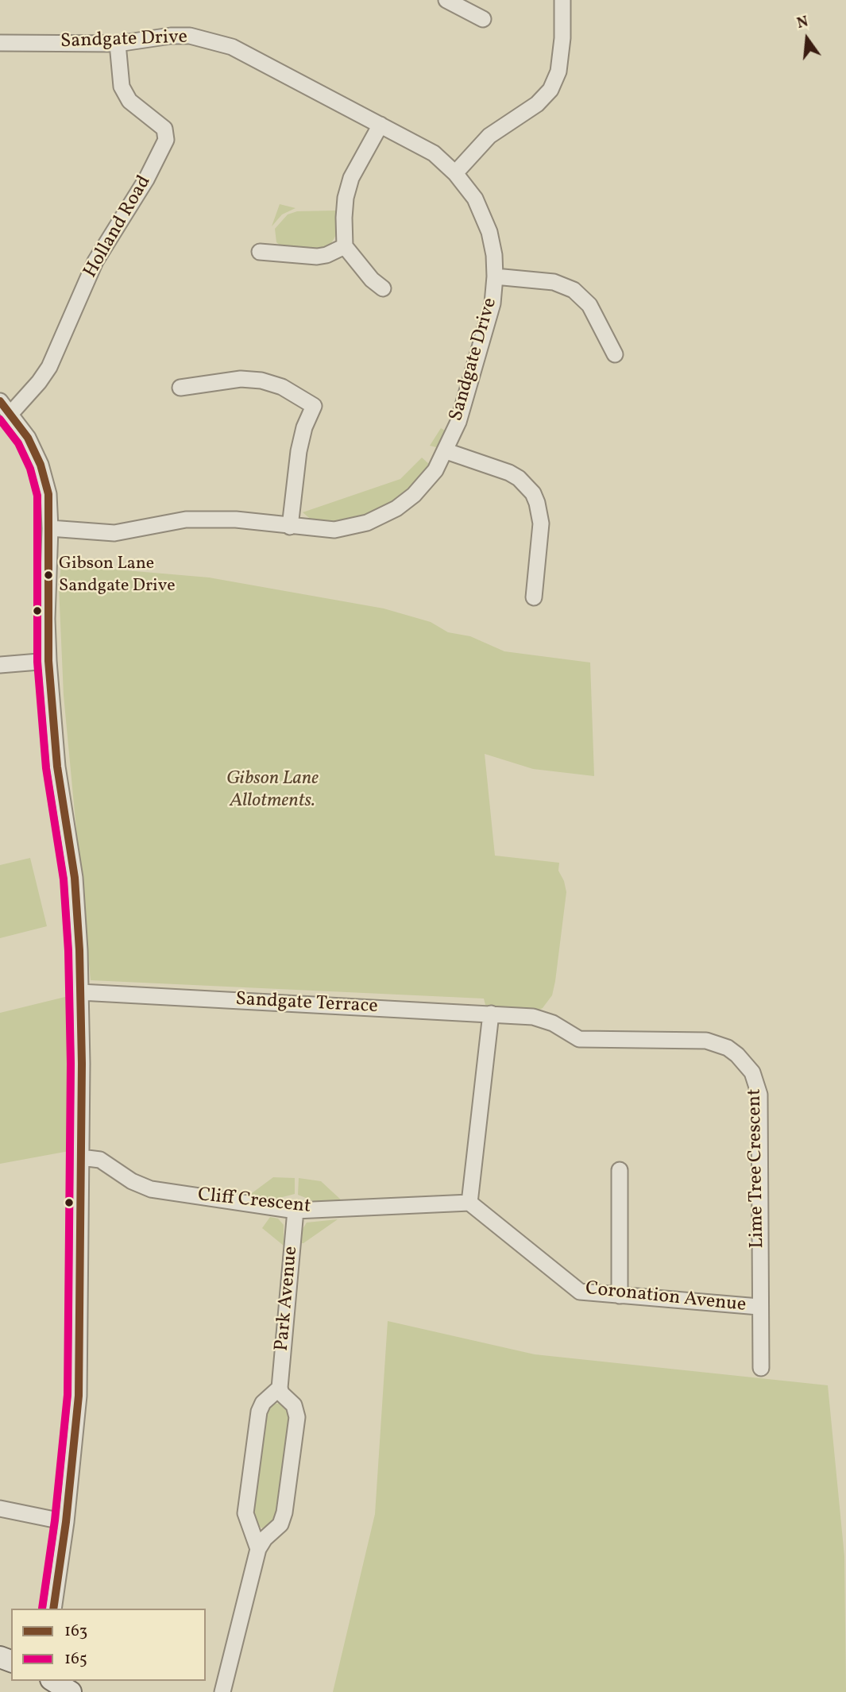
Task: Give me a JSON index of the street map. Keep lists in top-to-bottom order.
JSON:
{
  "streets": {
    "street": [
      "Sandgate Drive",
      "Holland Road",
      "Sandgate Terrace",
      "Lime Tree Crescent",
      "Cliff Crescent",
      "Coronation Avenue",
      "Park Avenue"
    ]
  },
  "crossings": [
    ["Sandgate Drive", "Holland Road"],
    ["Sandgate Terrace", "Lime Tree Crescent"],
    ["Lime Tree Crescent", "Coronation Avenue"],
    ["Cliff Crescent", "Coronation Avenue"],
    ["Cliff Crescent", "Park Avenue"]
  ],
  "parks": ["Gibson Lane Allotments."],
  "places": ["Gibson Lane Sandgate Drive"],
  "lines": ["transit line 163", "transit line 165"],
  "legend": ["163", "165"],
  "north": "top"
}
